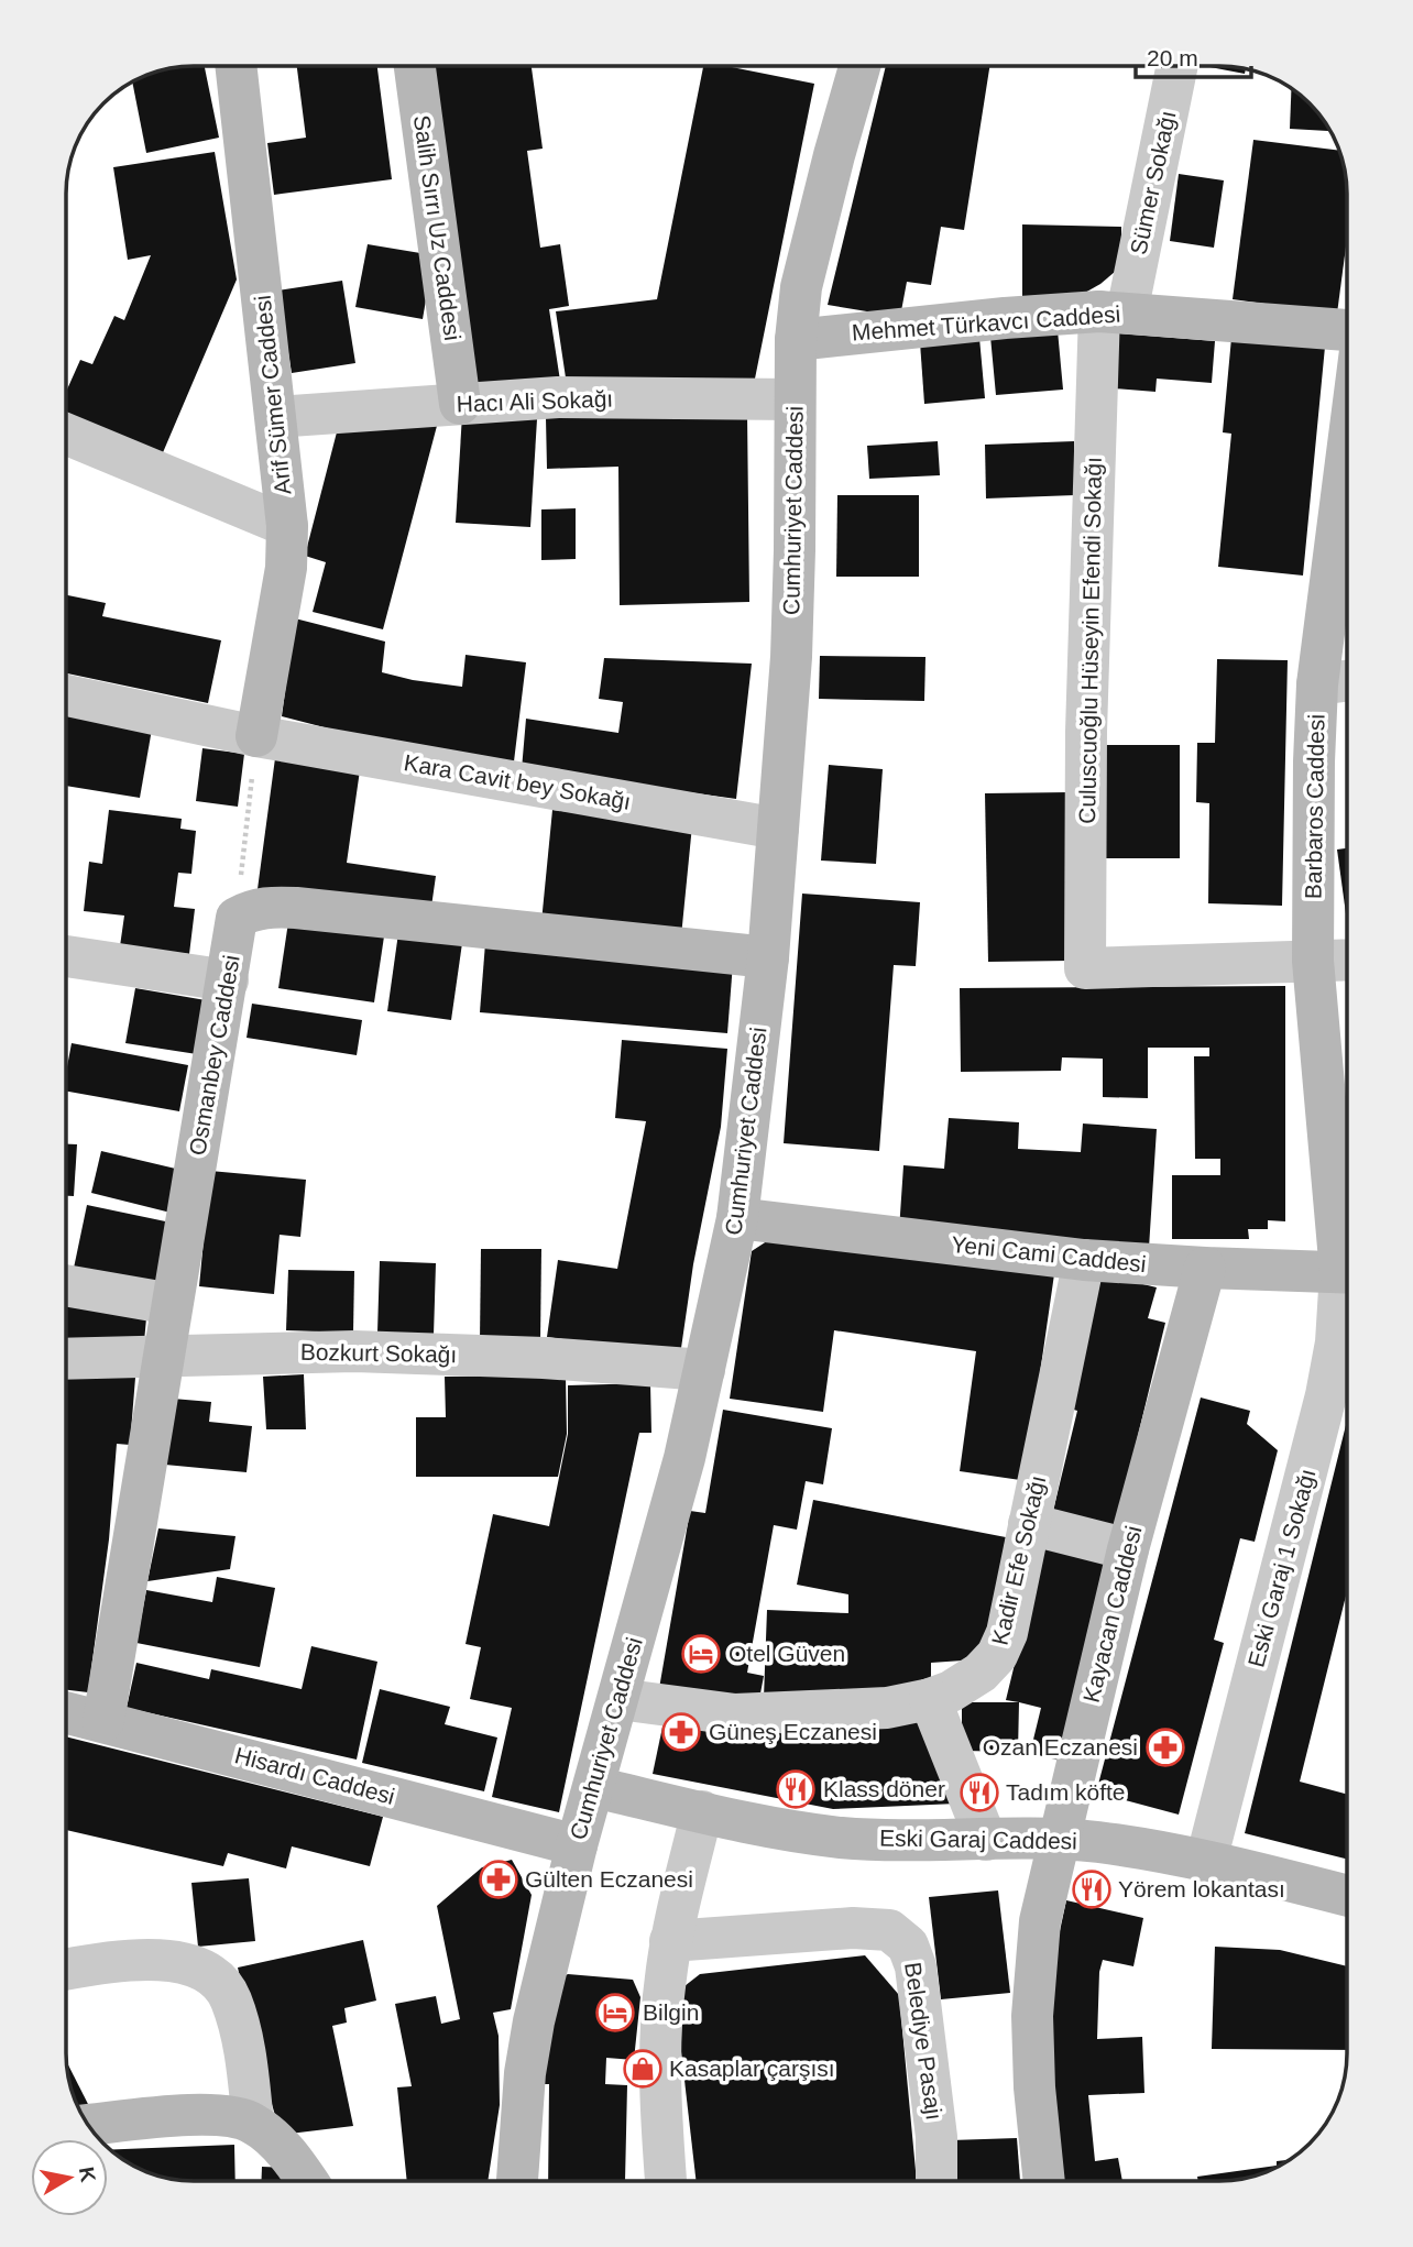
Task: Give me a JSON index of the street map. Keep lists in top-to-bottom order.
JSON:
{
  "streets": {
    "street": [
      "Sümer Sokağı",
      "Salih Sırrı Uz Caddesi",
      "Mehmet Türkavcı Caddesi",
      "Arif Sümer Caddesi",
      "Hacı Ali Sokağı",
      "Cumhuriyet Caddesi",
      "Culuscuoğlu Hüseyin Efendi Sokağı",
      "Kara Cavit bey Sokağı",
      "Barbaros Caddesi",
      "Osmanbey Caddesi",
      "Yeni Cami Caddesi",
      "Bozkurt Sokağı",
      "Kadir Efe Sokağı",
      "Eski Garaj 1 Sokağı",
      "Kayacan Caddesi",
      "Hisardı Caddesi",
      "Eski Garaj Caddesi",
      "Belediye Pasajı"
    ]
  },
  "crossings": [
    ["Sümer Sokağı", "Mehmet Türkavcı Caddesi"],
    ["Sümer Sokağı", "Culuscuoğlu Hüseyin Efendi Sokağı"],
    ["Salih Sırrı Uz Caddesi", "Hacı Ali Sokağı"],
    ["Mehmet Türkavcı Caddesi", "Cumhuriyet Caddesi"],
    ["Mehmet Türkavcı Caddesi", "Culuscuoğlu Hüseyin Efendi Sokağı"],
    ["Arif Sümer Caddesi", "Hacı Ali Sokağı"],
    ["Arif Sümer Caddesi", "Kara Cavit bey Sokağı"],
    ["Hacı Ali Sokağı", "Cumhuriyet Caddesi"],
    ["Cumhuriyet Caddesi", "Kara Cavit bey Sokağı"],
    ["Cumhuriyet Caddesi", "Yeni Cami Caddesi"],
    ["Cumhuriyet Caddesi", "Bozkurt Sokağı"],
    ["Cumhuriyet Caddesi", "Kadir Efe Sokağı"],
    ["Cumhuriyet Caddesi", "Hisardı Caddesi"],
    ["Cumhuriyet Caddesi", "Eski Garaj Caddesi"],
    ["Culuscuoğlu Hüseyin Efendi Sokağı", "Barbaros Caddesi"],
    ["Osmanbey Caddesi", "Bozkurt Sokağı"],
    ["Osmanbey Caddesi", "Hisardı Caddesi"],
    ["Yeni Cami Caddesi", "Kadir Efe Sokağı"],
    ["Yeni Cami Caddesi", "Kayacan Caddesi"],
    ["Eski Garaj 1 Sokağı", "Eski Garaj Caddesi"],
    ["Kayacan Caddesi", "Eski Garaj Caddesi"]
  ],
  "places": {
    "hotel": ["Otel Güven", "Bilgin"],
    "pharmacy": ["Güneş Eczanesi", "Ozan Eczanesi", "Gülten Eczanesi"],
    "restaurant": ["Klass döner", "Tadım köfte", "Yörem lokantası"],
    "shop": ["Kasaplar çarşısı"]
  },
  "scale_bar": "20 m",
  "north": "right"
}
